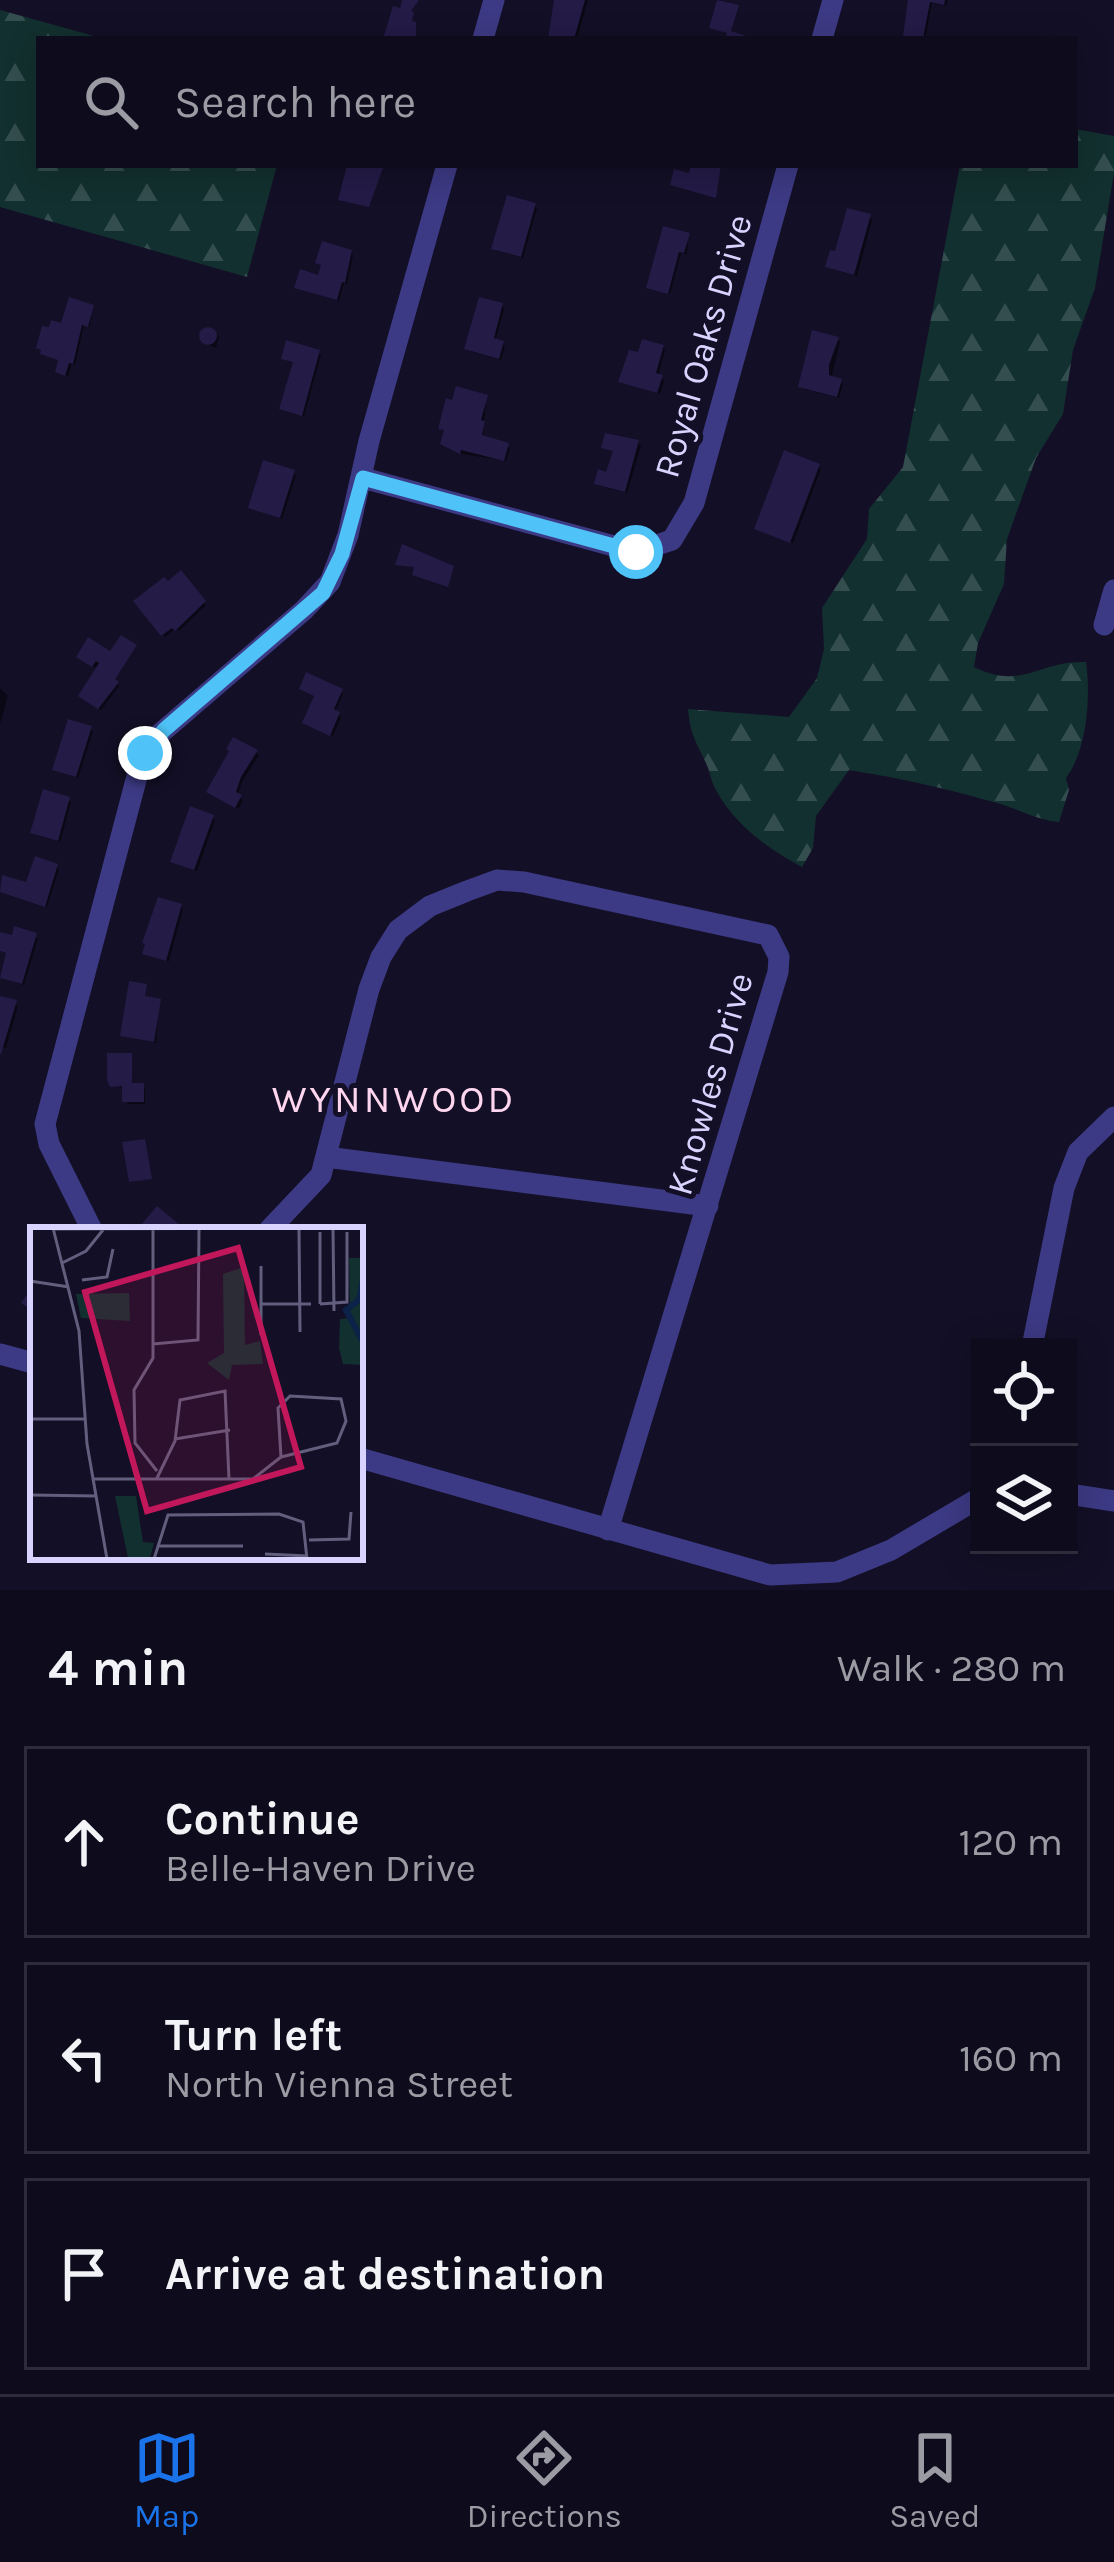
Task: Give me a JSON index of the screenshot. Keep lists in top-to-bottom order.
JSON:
{
  "streets": {
    "street": ["Royal Oaks Drive", "Knowles Drive"]
  },
  "districts": ["WYNNWOOD"],
  "page": {
    "search": "Search here",
    "heading": ["4 min", "Walk · 280 m"],
    "list": [
      ["Continue", "Belle-Haven Drive", "120 m"],
      ["Turn left", "North Vienna Street", "160 m"],
      "Arrive at destination"
    ],
    "nav": ["Map", "Directions", "Saved"]
  }
}
